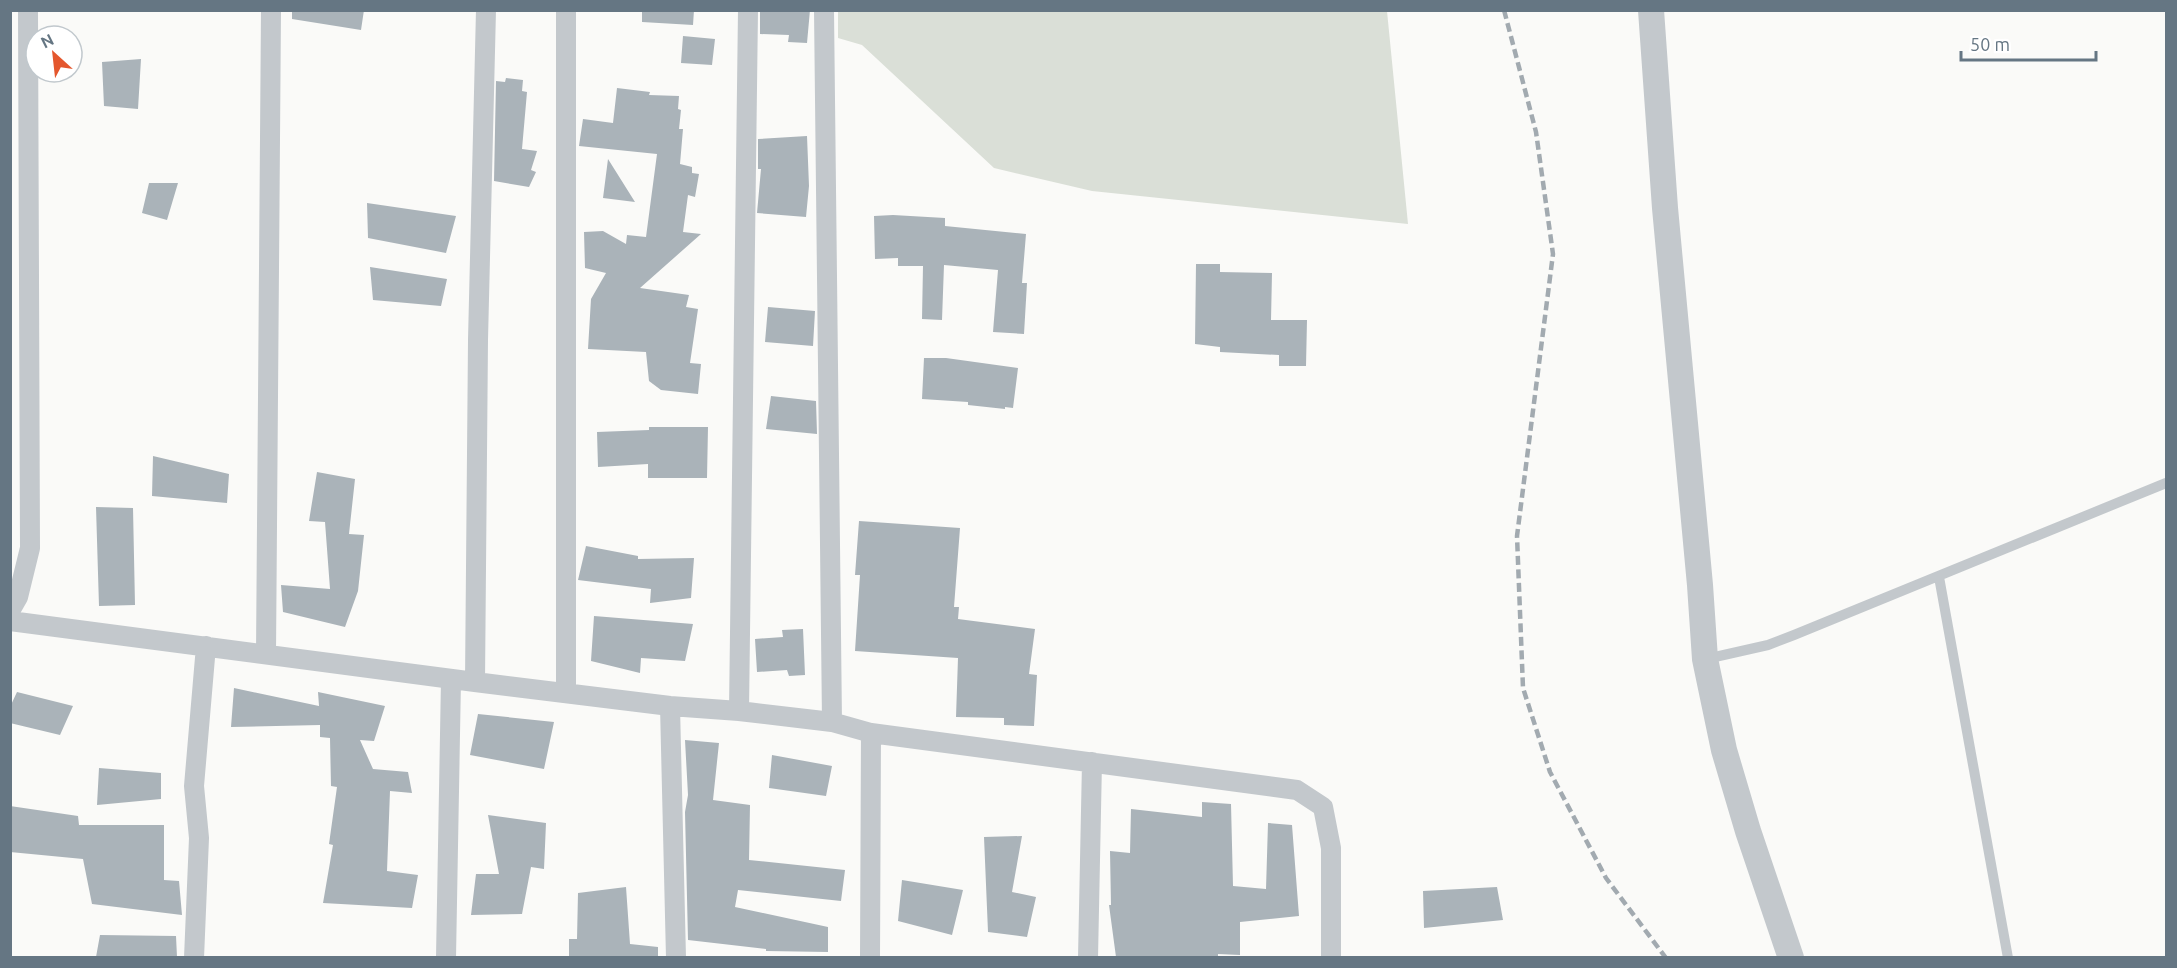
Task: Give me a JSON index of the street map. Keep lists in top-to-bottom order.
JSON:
{
  "scale_bar": "50 m",
  "north": "top left"
}
